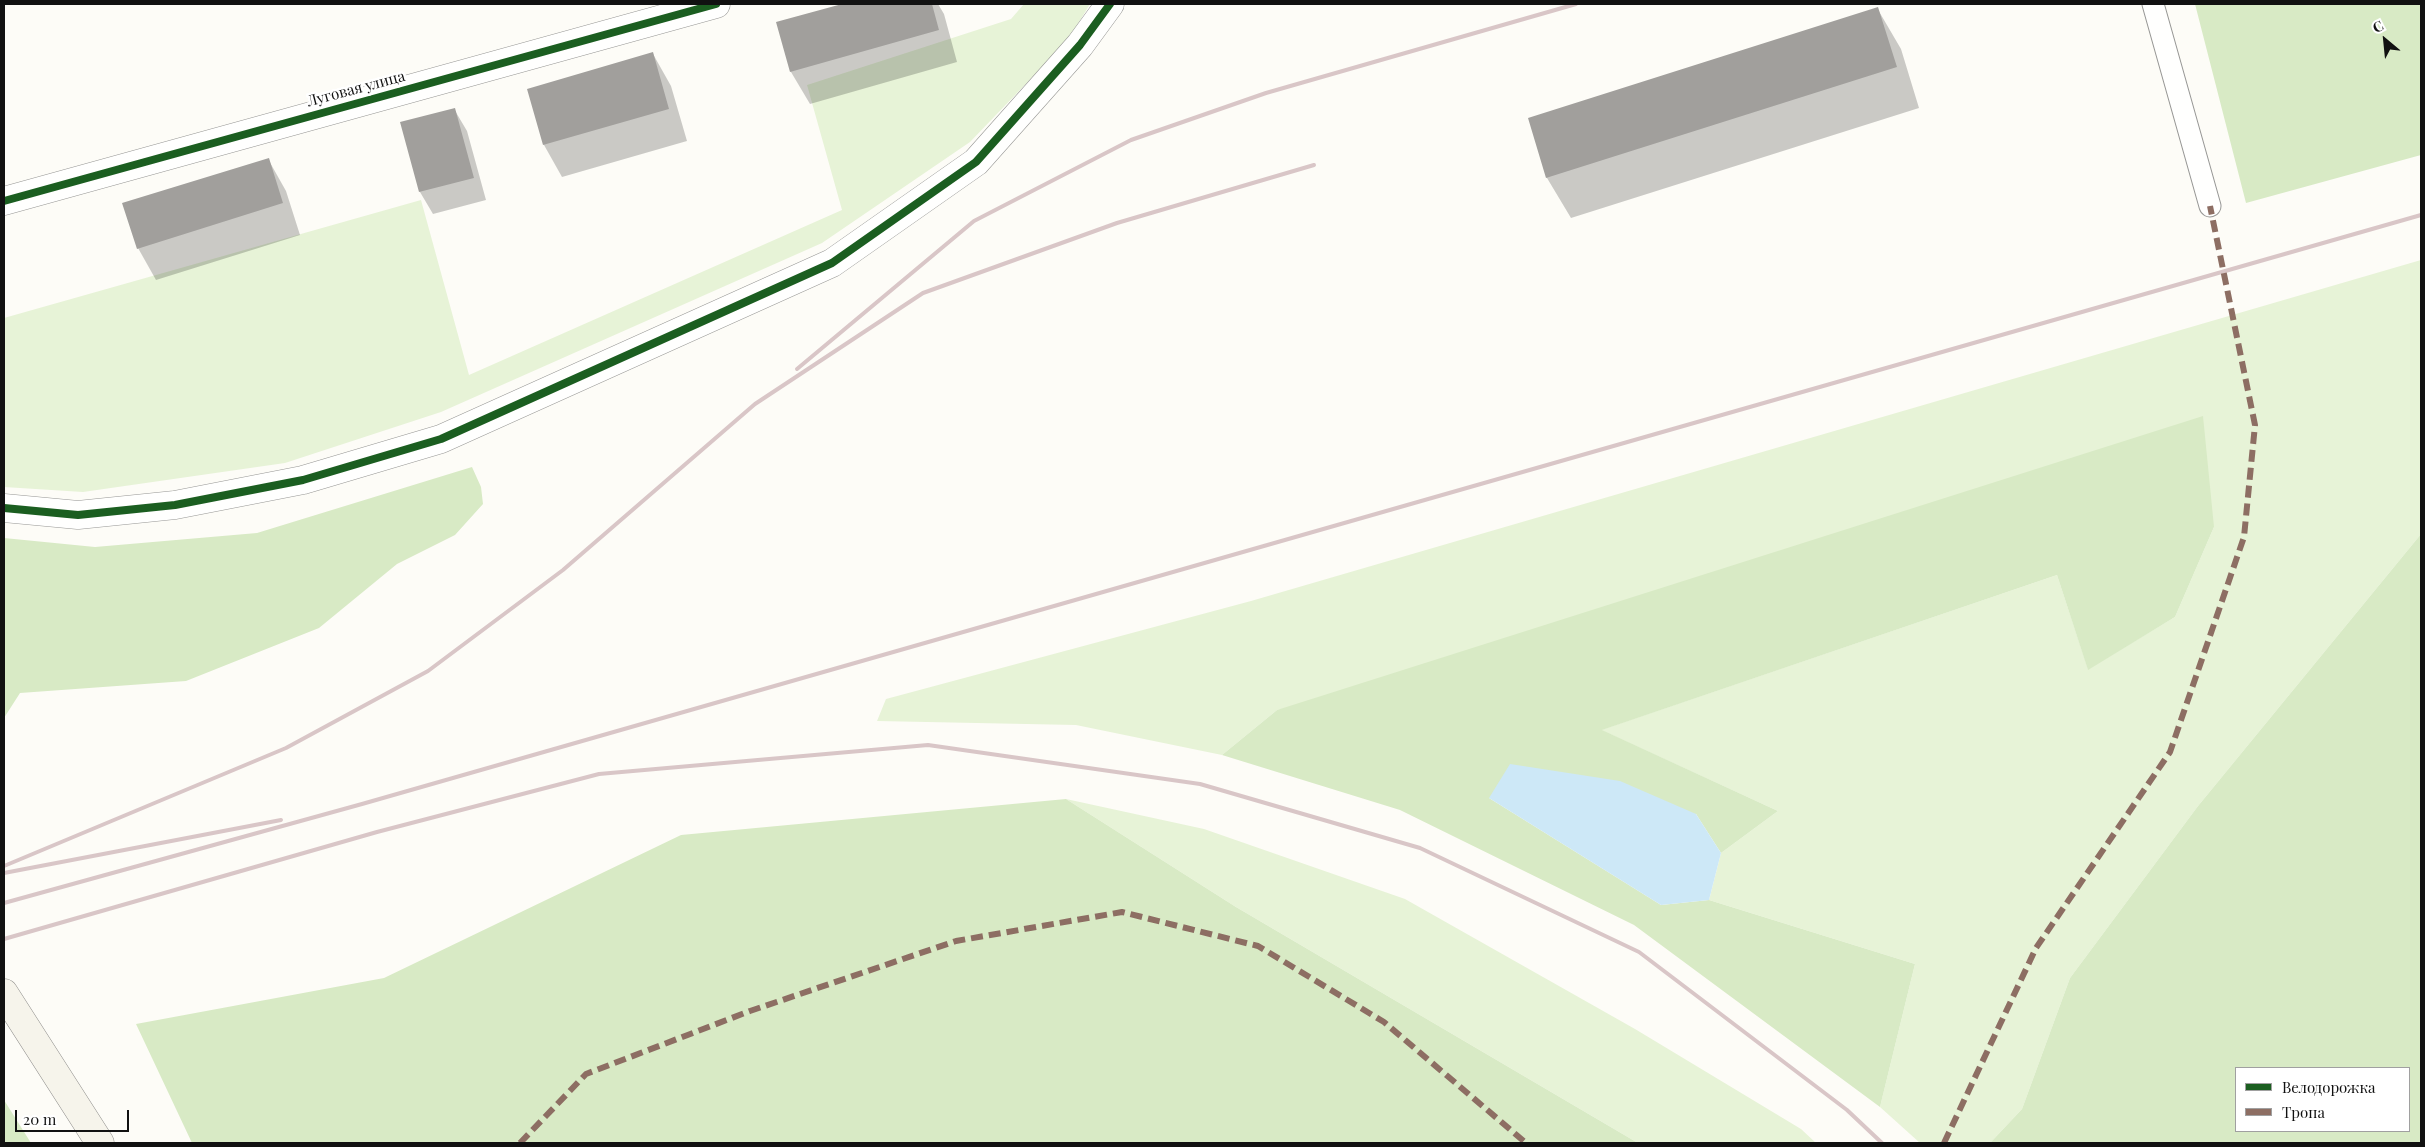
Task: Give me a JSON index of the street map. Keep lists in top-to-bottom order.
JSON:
{
  "streets": {
    "street": ["Луговая улица"]
  },
  "legend": ["Велодорожка", "Тропа"],
  "scale_bar": "20 m",
  "north": "top left"
}
